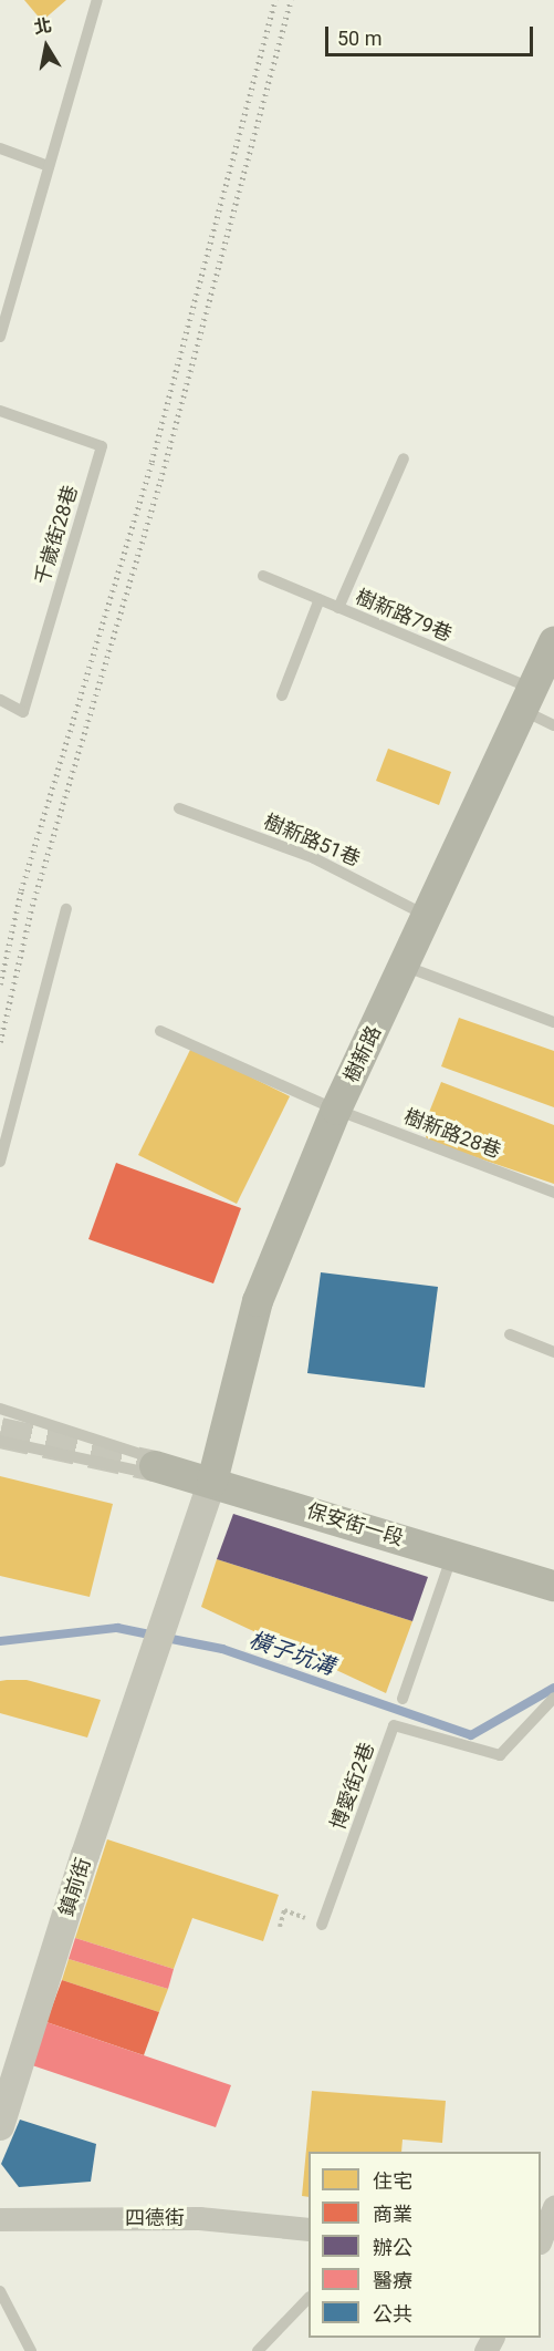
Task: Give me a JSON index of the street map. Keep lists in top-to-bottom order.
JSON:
{
  "streets": {
    "main road": ["樹新路", "保安街一段"],
    "street": ["鎮前街", "四德街"],
    "lane": [
      "千歲街28巷",
      "樹新路79巷",
      "樹新路51巷",
      "樹新路28巷",
      "博愛街2巷"
    ]
  },
  "crossings": [
    ["樹新路79巷", "樹新路"],
    ["樹新路51巷", "樹新路"],
    ["樹新路", "樹新路28巷"],
    ["樹新路", "保安街一段"],
    ["樹新路", "鎮前街"],
    ["保安街一段", "鎮前街"]
  ],
  "water": ["橫子坑溝"],
  "legend": [
    "住宅",
    "商業",
    "辦公",
    "醫療",
    "公共"
  ],
  "scale_bar": "50 m",
  "north": "top"
}
